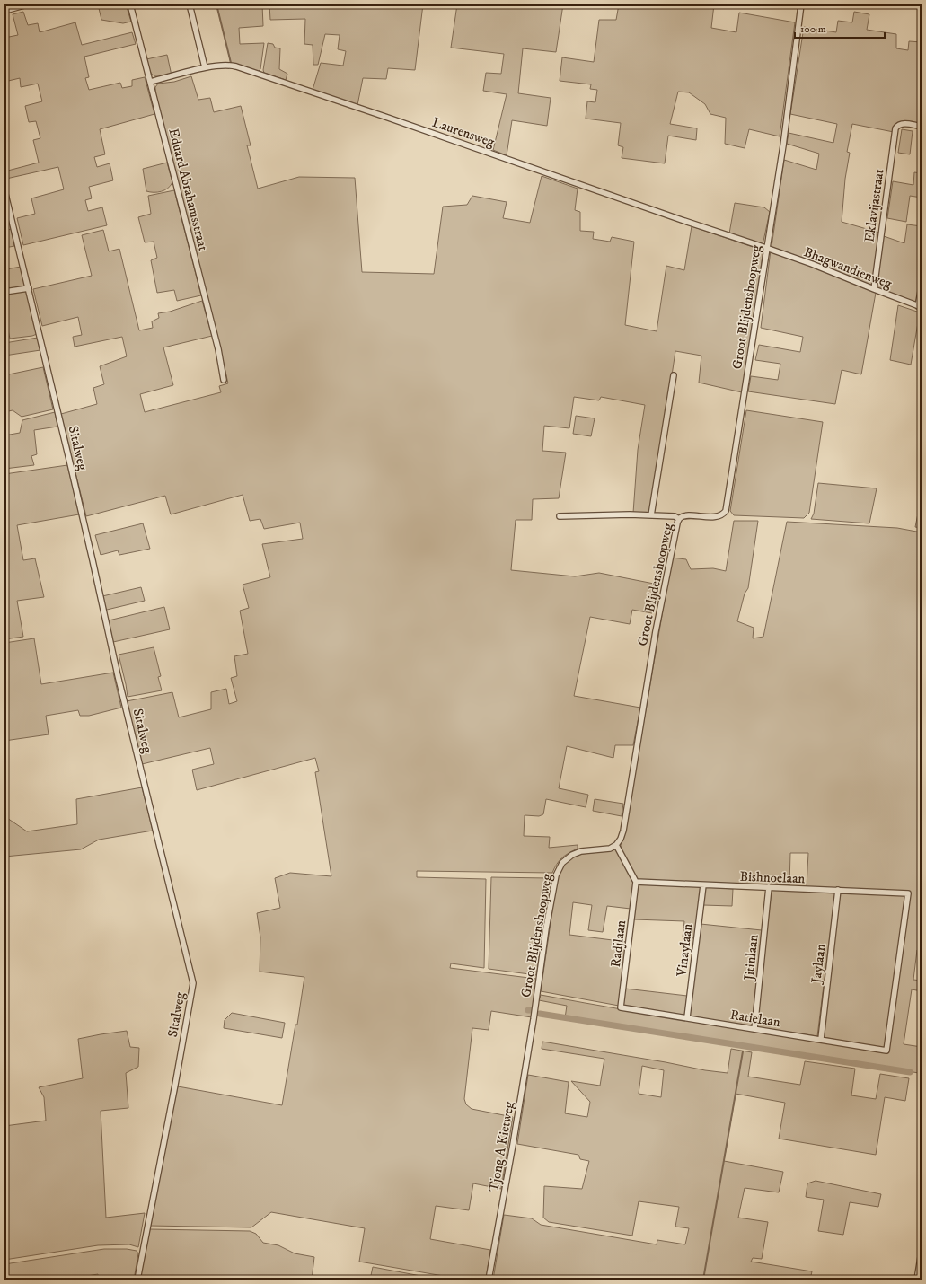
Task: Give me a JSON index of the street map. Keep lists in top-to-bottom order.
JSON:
{
  "streets": {
    "street": [
      "Laurensweg",
      "Eduard Abrahamsstraat",
      "Eklavijastraat",
      "Bhagwandienweg",
      "Groot Blijdenshoopweg",
      "Sitalweg",
      "Bishnoelaan",
      "Radjlaan",
      "Vinaylaan",
      "Jitinlaan",
      "Jaylaan",
      "Ratielaan",
      "Tjong A Kietweg"
    ]
  },
  "crossings": [
    ["Laurensweg", "Eduard Abrahamsstraat"],
    ["Laurensweg", "Bhagwandienweg"],
    ["Laurensweg", "Groot Blijdenshoopweg"],
    ["Eklavijastraat", "Bhagwandienweg"],
    ["Bhagwandienweg", "Groot Blijdenshoopweg"],
    ["Groot Blijdenshoopweg", "Tjong A Kietweg"],
    ["Bishnoelaan", "Radjlaan"],
    ["Bishnoelaan", "Vinaylaan"],
    ["Bishnoelaan", "Jitinlaan"],
    ["Bishnoelaan", "Jaylaan"],
    ["Bishnoelaan", "Ratielaan"],
    ["Radjlaan", "Ratielaan"],
    ["Vinaylaan", "Ratielaan"],
    ["Jitinlaan", "Ratielaan"],
    ["Jaylaan", "Ratielaan"]
  ],
  "scale_bar": "100 m"
}
